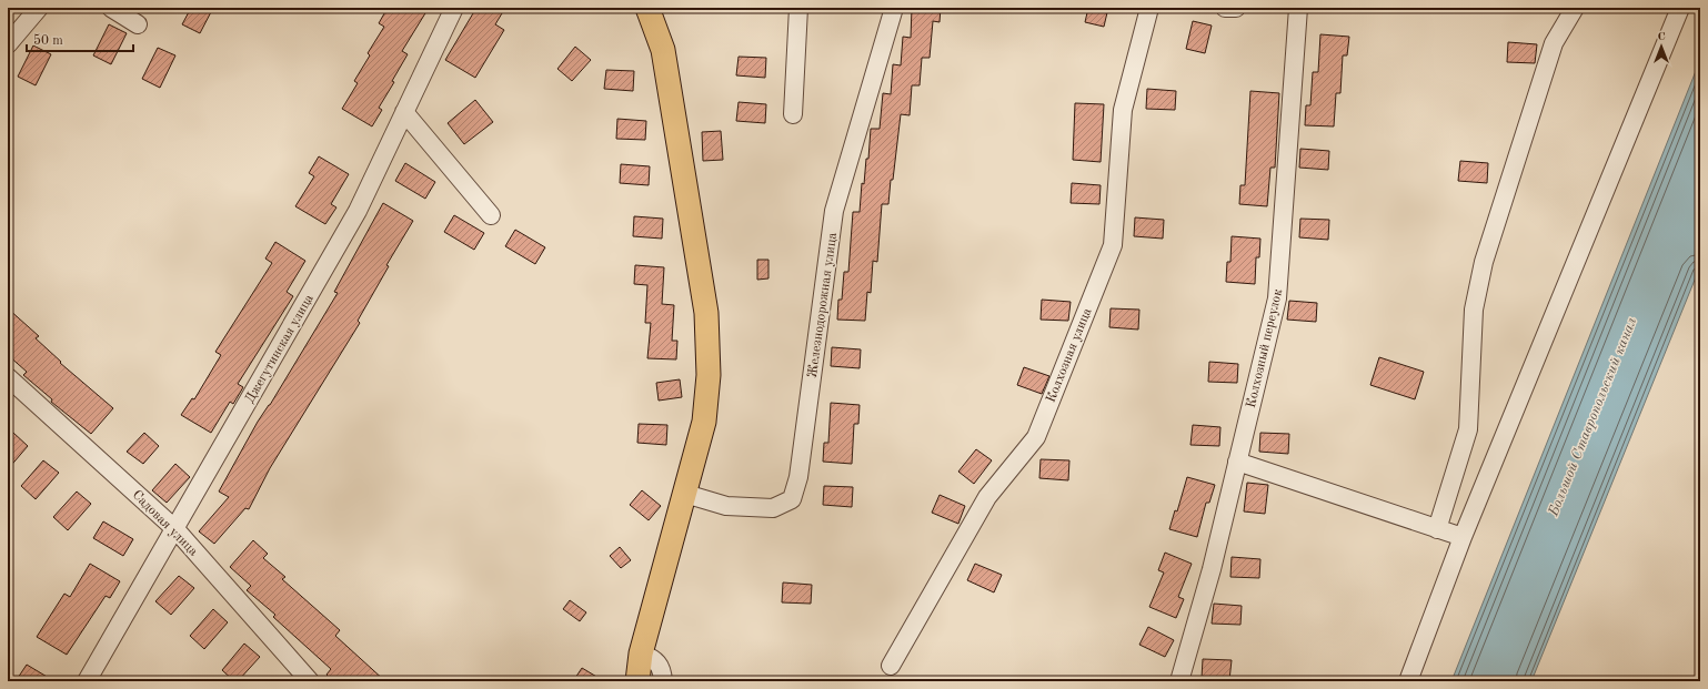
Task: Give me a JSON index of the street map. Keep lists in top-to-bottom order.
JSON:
{
  "streets": {
    "street": [
      "Железнодорожная улица",
      "Джегутинская улица",
      "Колхозный переулок",
      "Колхозная улица",
      "Садовая улица"
    ]
  },
  "crossings": [
    ["Джегутинская улица", "Садовая улица"]
  ],
  "water": ["Большой Ставропольский канал"],
  "scale_bar": "50 m",
  "north": "top"
}
